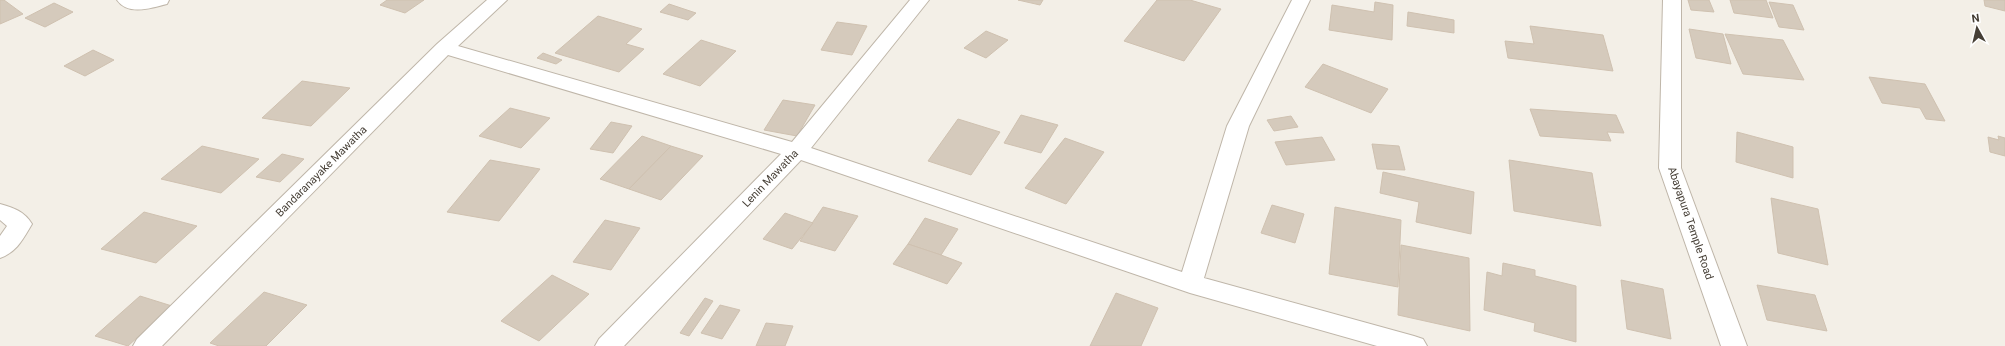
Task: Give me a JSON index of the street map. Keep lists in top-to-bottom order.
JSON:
{
  "streets": {
    "street": ["Bandaranayake Mawatha", "Lenin Mawatha", "Abayapura Temple Road"]
  },
  "north": "top"
}
